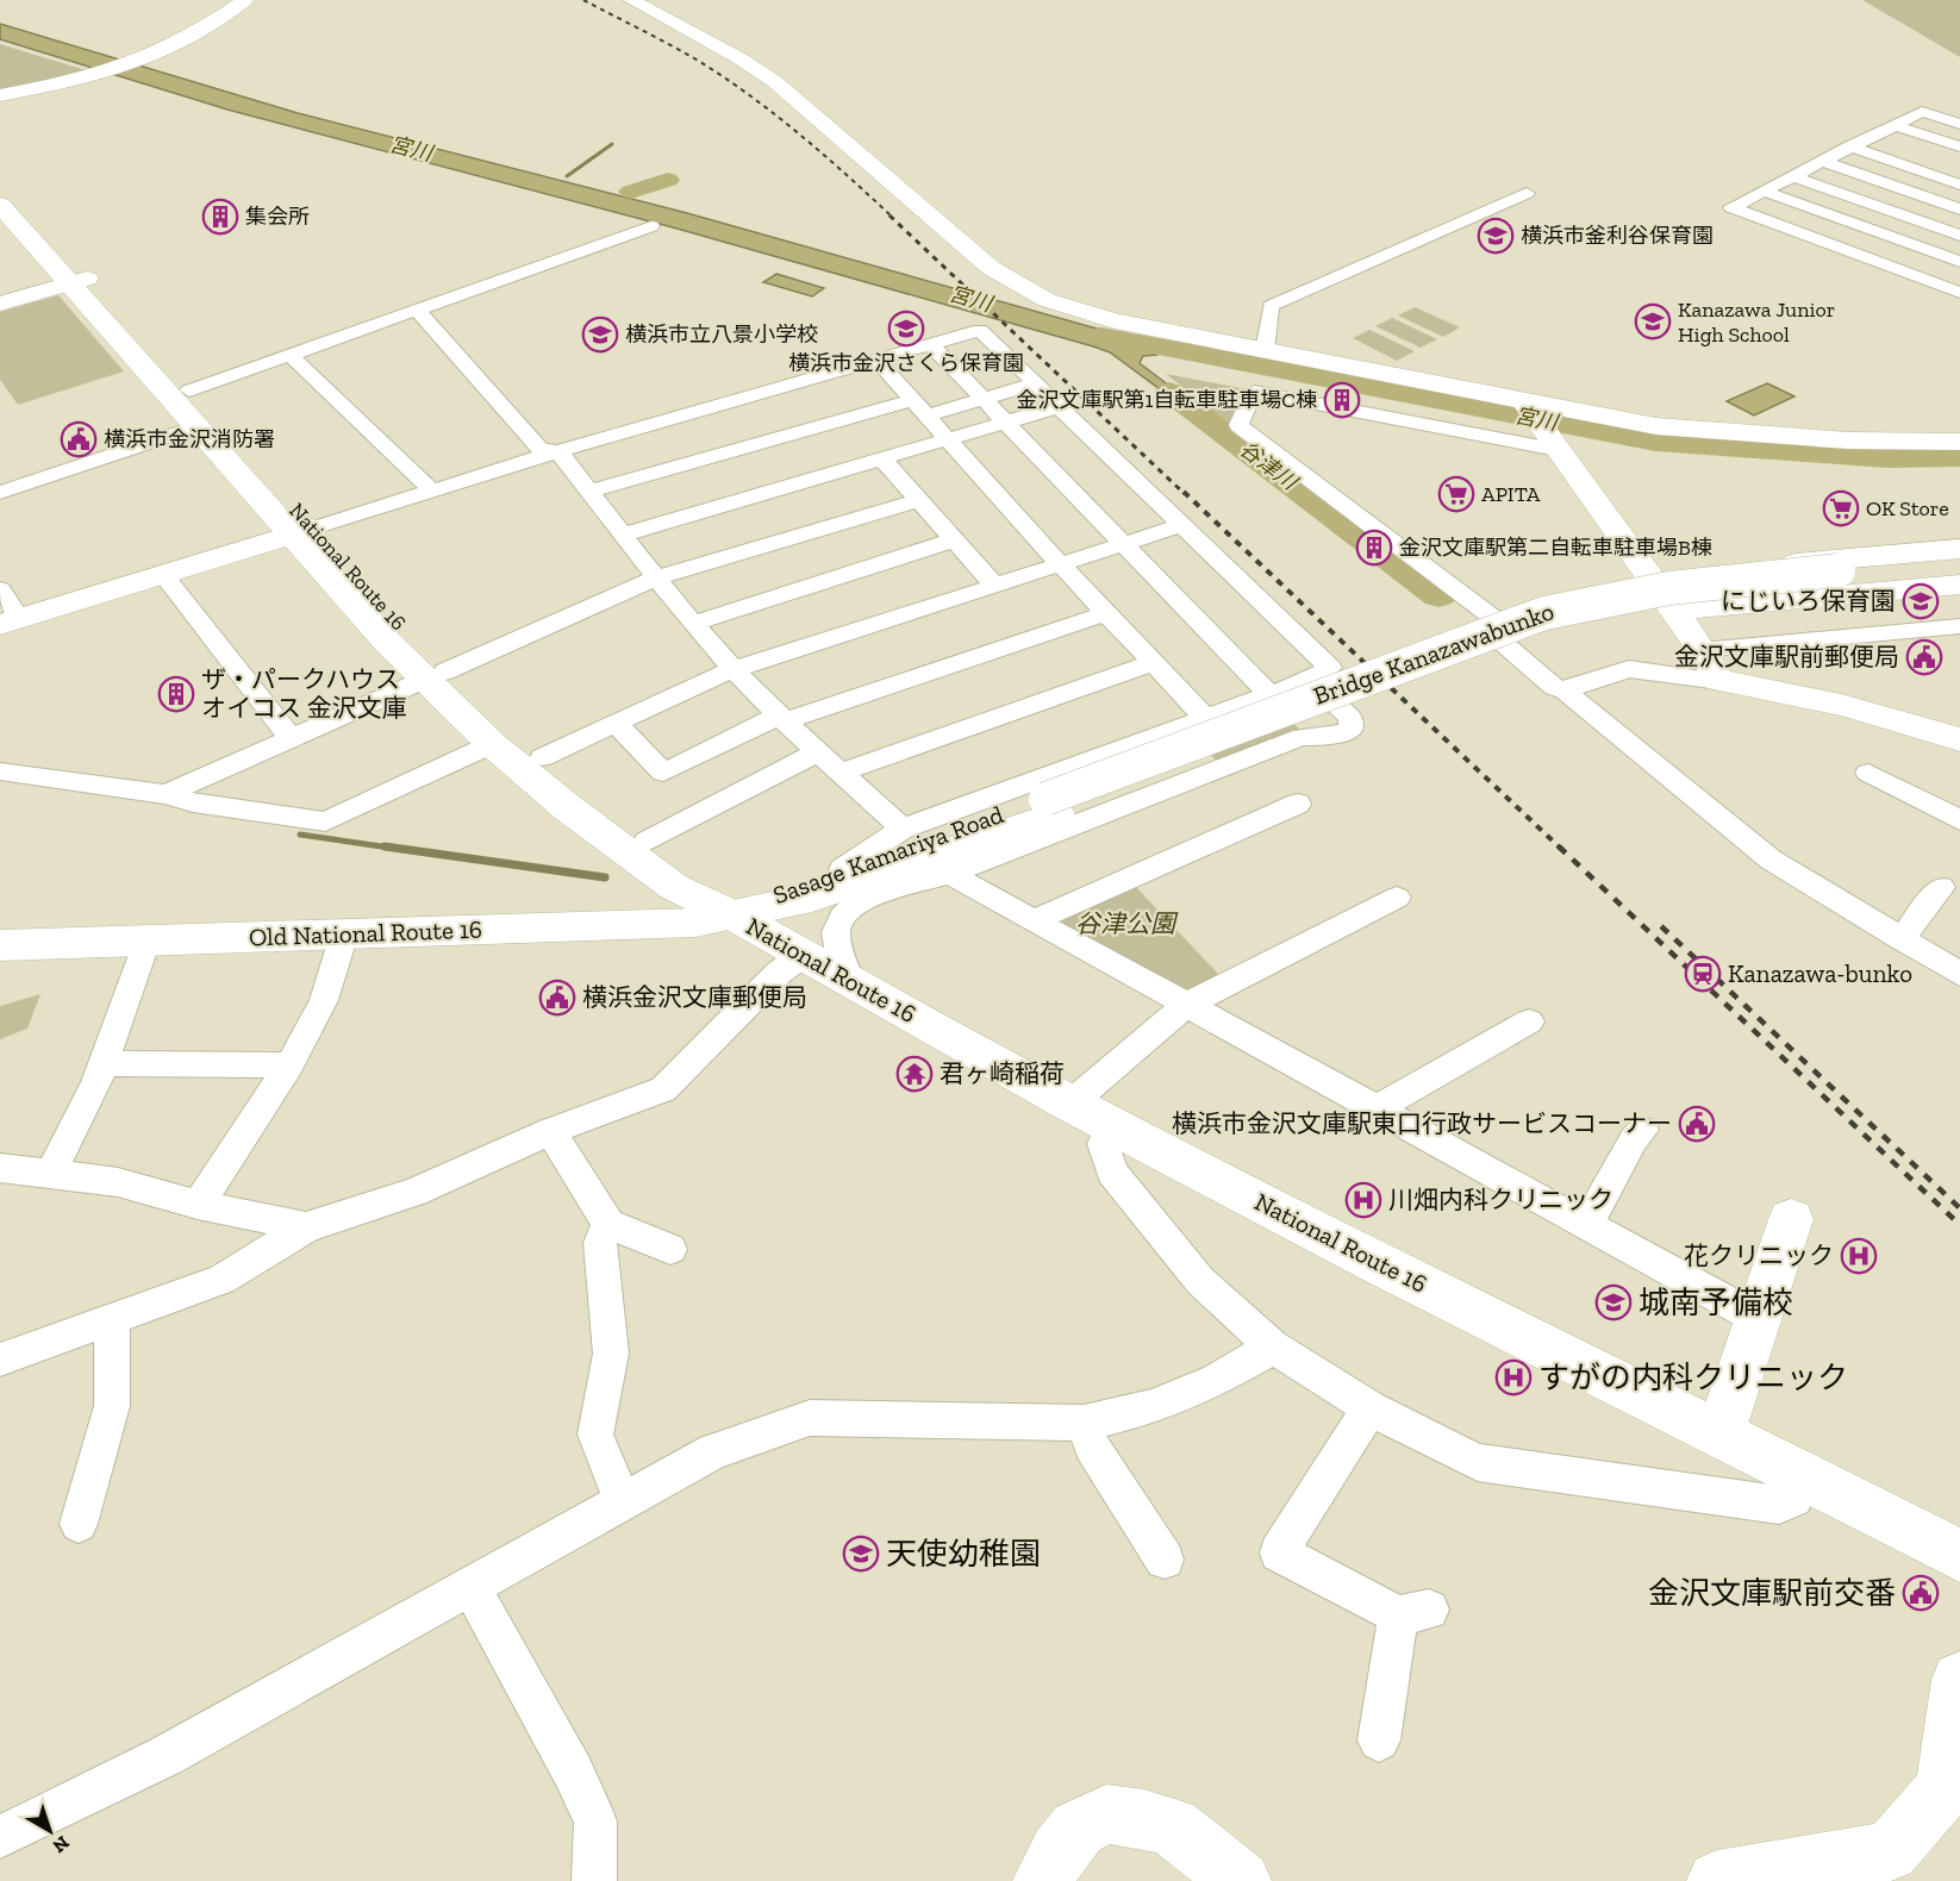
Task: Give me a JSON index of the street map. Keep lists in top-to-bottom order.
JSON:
{
  "streets": {
    "main road": [
      "National Route 16",
      "Bridge Kanazawabunko",
      "Sasage Kamariya Road",
      "Old National Route 16"
    ]
  },
  "crossings": [
    ["National Route 16", "Sasage Kamariya Road"],
    ["National Route 16", "Old National Route 16"],
    ["Bridge Kanazawabunko", "Sasage Kamariya Road"],
    ["Sasage Kamariya Road", "Old National Route 16"]
  ],
  "water": ["宮川", "谷津川"],
  "parks": ["谷津公園"],
  "places": {
    "building": [
      "集会所",
      "金沢文庫駅第1自転車駐車場C棟",
      "金沢文庫駅第二自転車駐車場B棟",
      "ザ・パークハウス オイコス 金沢文庫"
    ],
    "school or university": [
      "横浜市釜利谷保育園",
      "Kanazawa Junior High School",
      "横浜市金沢さくら保育園",
      "横浜市立八景小学校",
      "にじいろ保育園",
      "城南予備校",
      "天使幼稚園"
    ],
    "public building": [
      "横浜市金沢消防署",
      "金沢文庫駅前郵便局",
      "横浜金沢文庫郵便局",
      "横浜市金沢文庫駅東口行政サービスコーナー",
      "金沢文庫駅前交番"
    ],
    "supermarket": ["APITA", "OK Store"],
    "station": ["Kanazawa-bunko"],
    "temple": ["君ヶ崎稲荷"],
    "hospital": ["川畑内科クリニック", "花クリニック", "すがの内科クリニック"]
  },
  "north": "bottom right"
}
